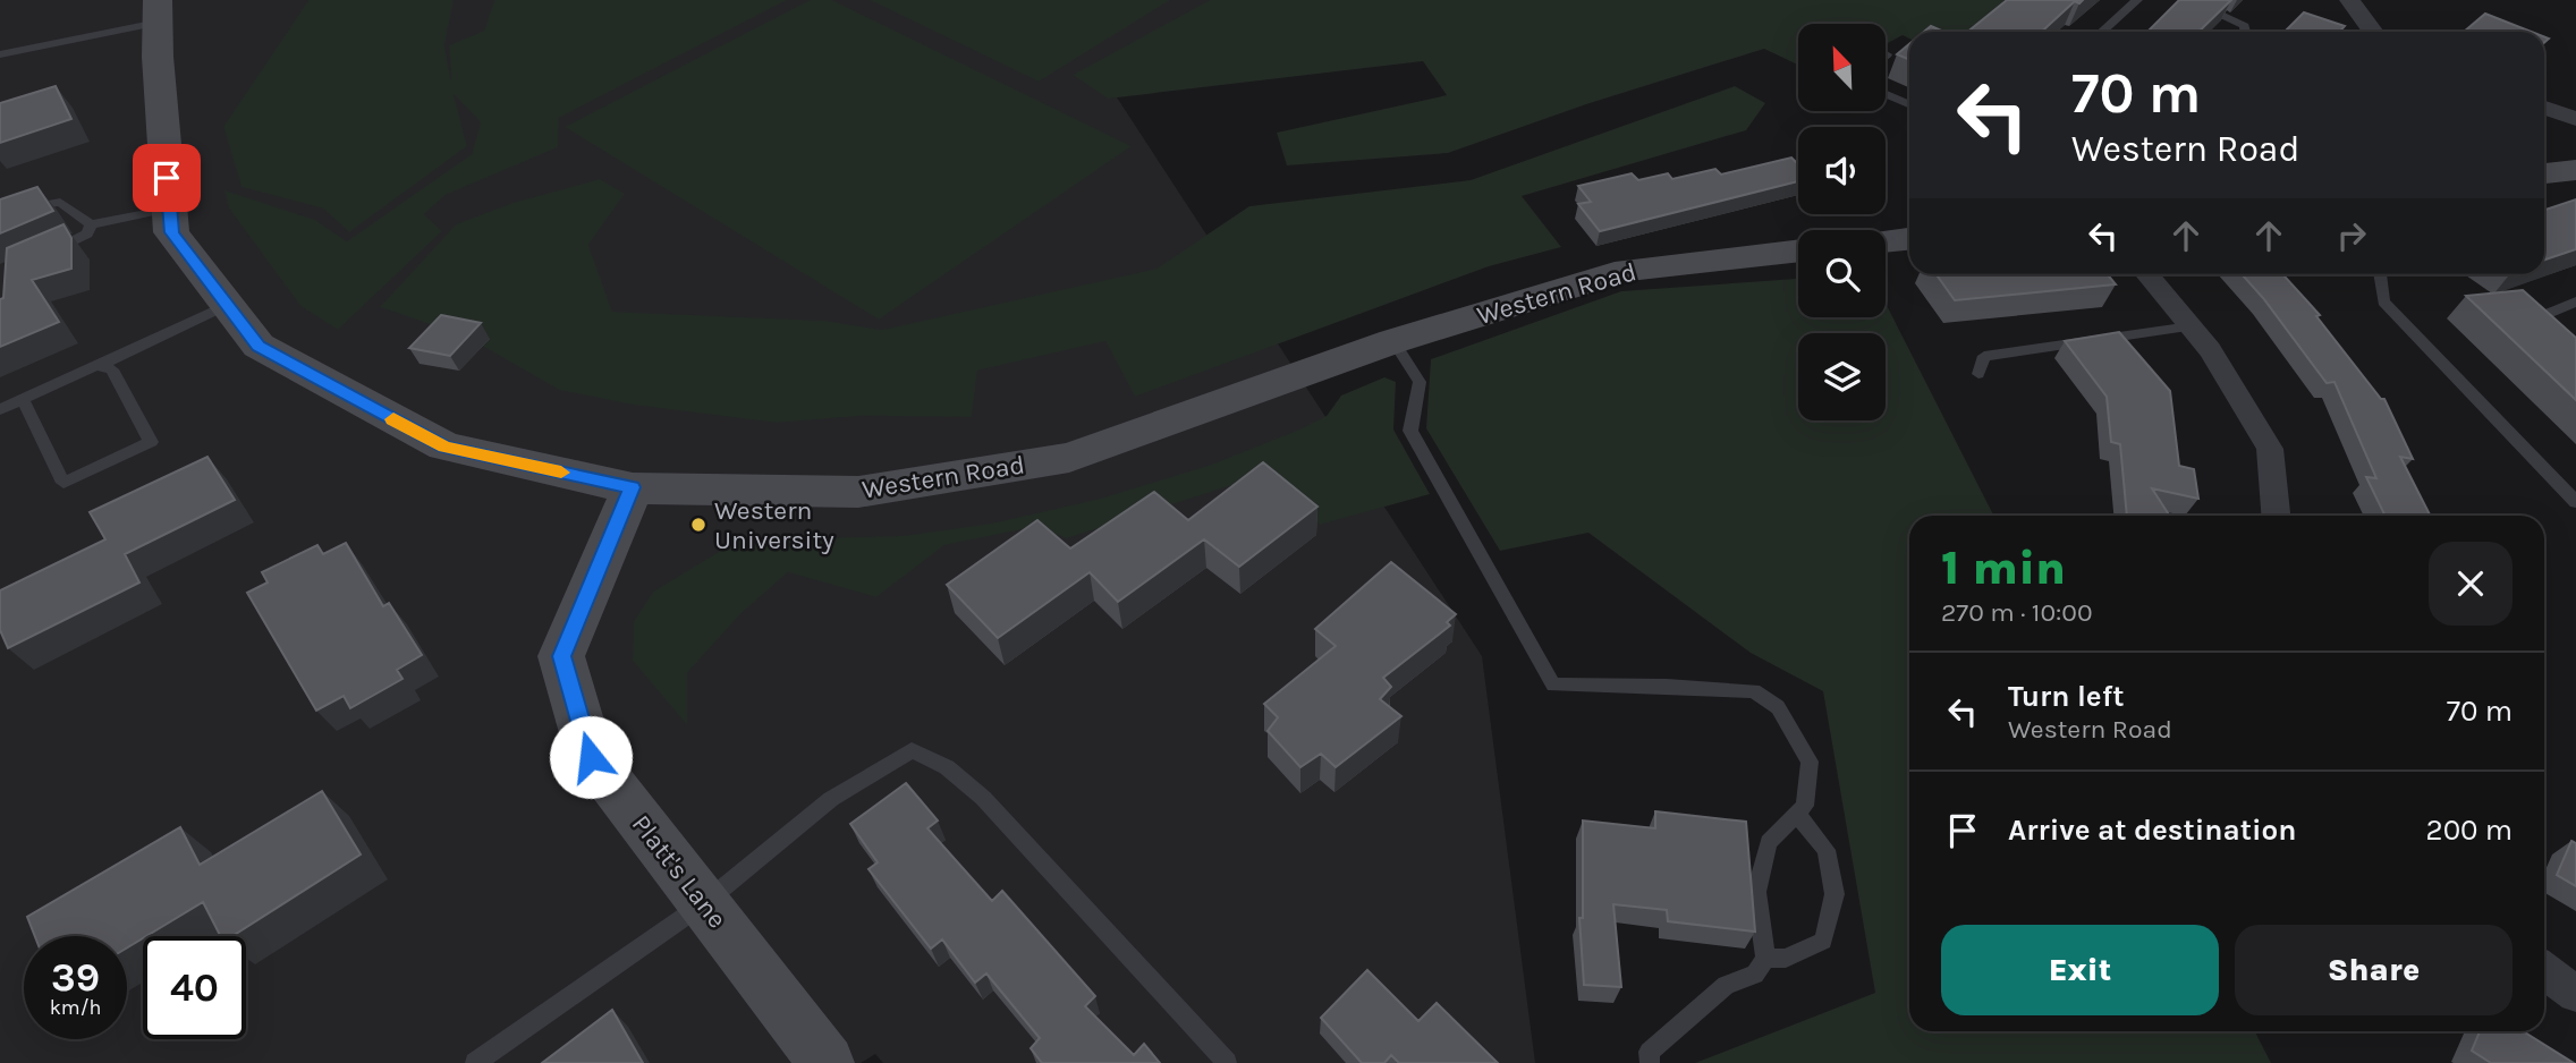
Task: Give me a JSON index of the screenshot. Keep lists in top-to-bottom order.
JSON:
{
  "streets": {
    "main road": ["Western Road", "Platt's Lane"]
  },
  "crossings": [
    ["Western Road", "Platt's Lane"]
  ],
  "places": ["Western University"],
  "north": "top left",
  "page": {
    "turn": ["70 m", "Western Road"],
    "heading": ["1 min", "270 m · 10:00"],
    "list": [
      {
        "name": "Turn left",
        "note": "Western Road",
        "value": "70 m"
      },
      {
        "name": "Arrive at destination",
        "value": "200 m"
      }
    ],
    "buttons": ["Exit", "Share"],
    "speed": "39 km/h",
    "limit": "40"
  }
}
